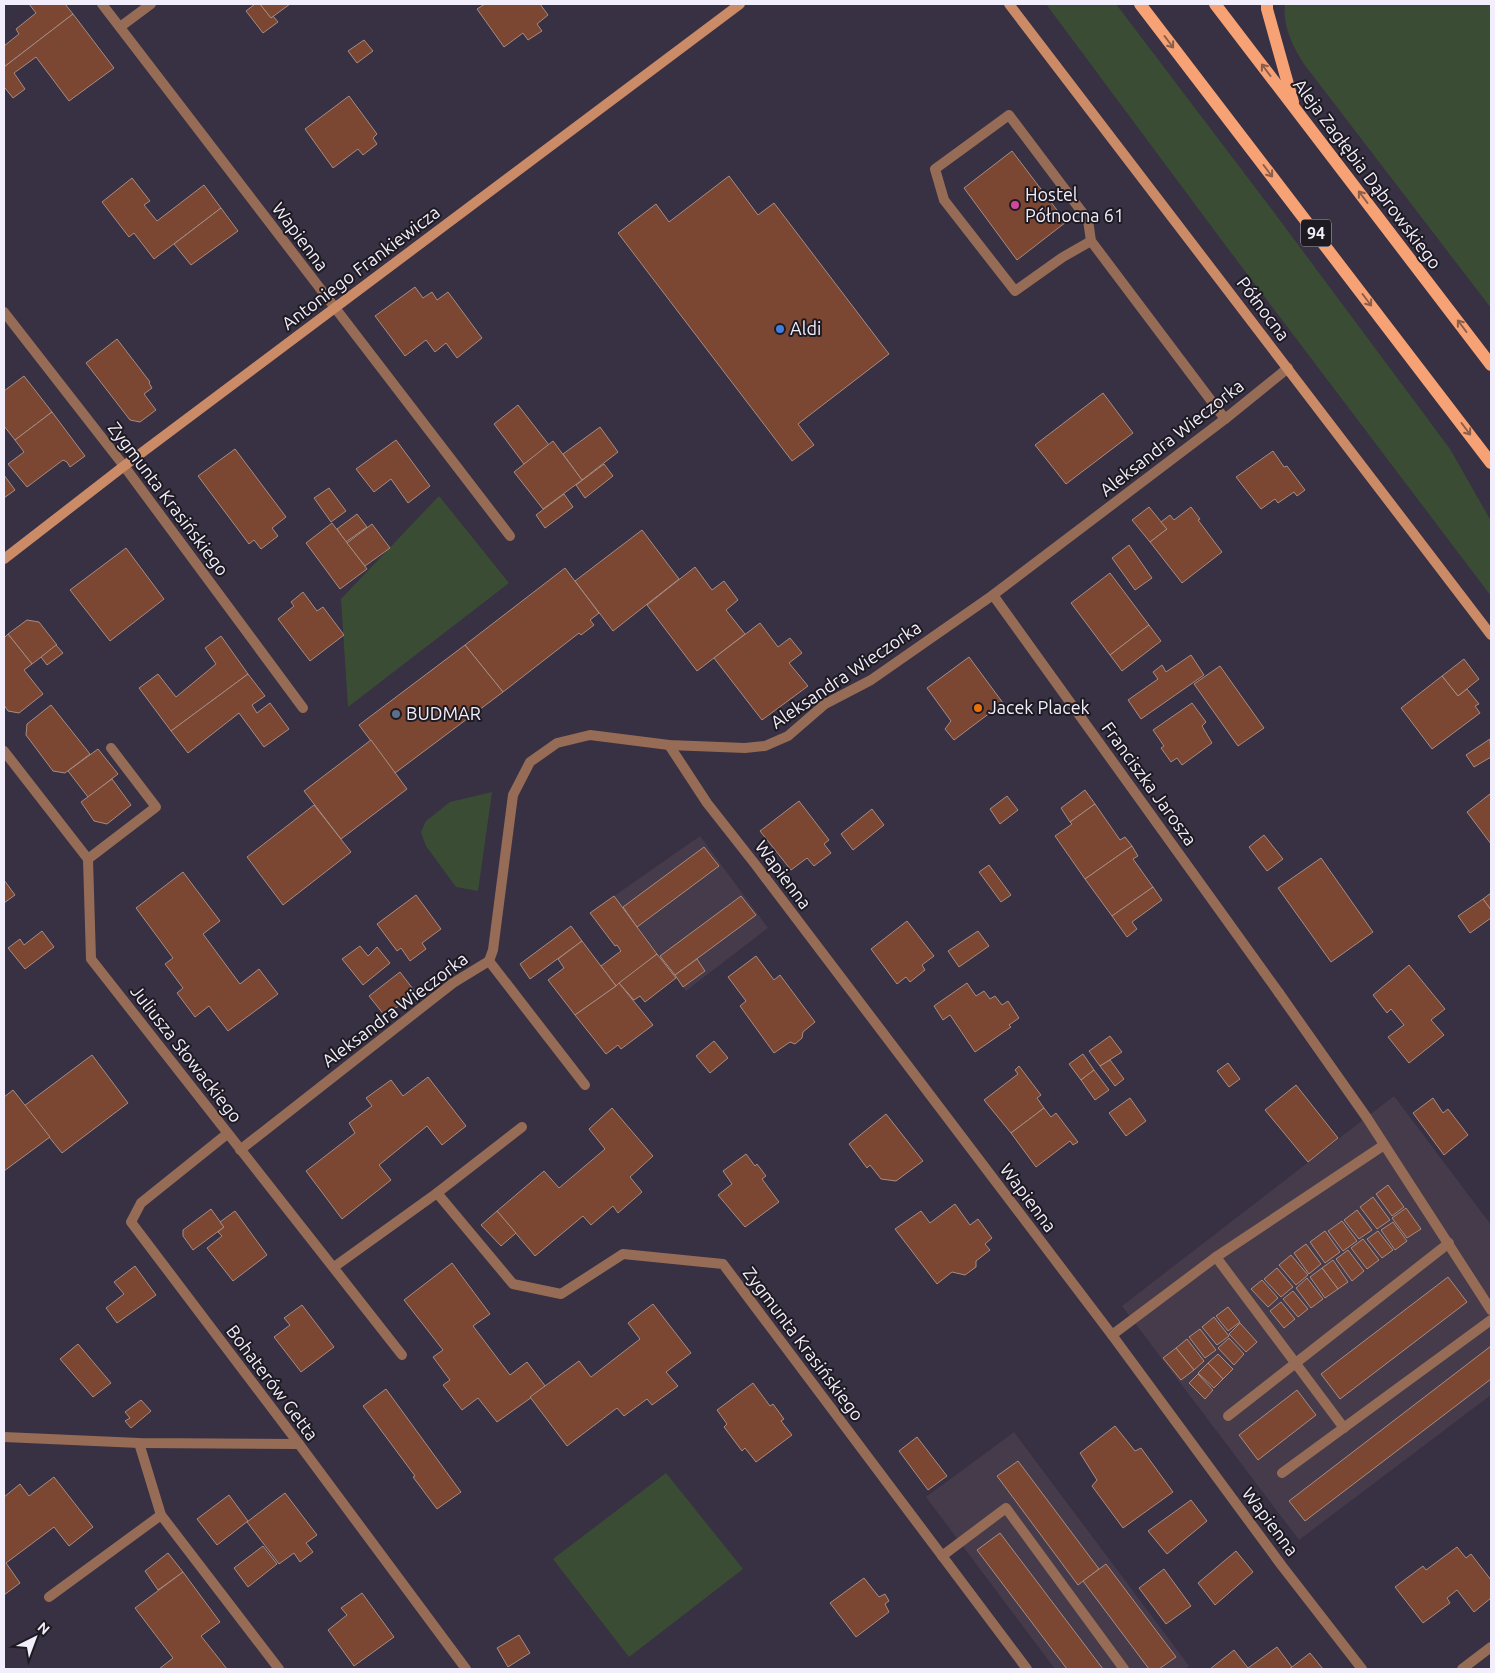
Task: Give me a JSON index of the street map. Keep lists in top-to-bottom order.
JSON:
{
  "streets": {
    "main road": ["Aleja Zagłębia Dąbrowskiego", "94"],
    "street": [
      "Wapienna",
      "Antoniego Frankiewicza",
      "Północna",
      "Aleksandra Wieczorka",
      "Zygmunta Krasińskiego",
      "Franciszka Jarosza",
      "Juliusza Słowackiego",
      "Bohaterów Getta"
    ]
  },
  "crossings": [
    ["Wapienna", "Antoniego Frankiewicza"],
    ["Wapienna", "Aleksandra Wieczorka"],
    ["Antoniego Frankiewicza", "Zygmunta Krasińskiego"],
    ["Północna", "Aleksandra Wieczorka"],
    ["Aleksandra Wieczorka", "Franciszka Jarosza"],
    ["Aleksandra Wieczorka", "Juliusza Słowackiego"],
    ["Juliusza Słowackiego", "Bohaterów Getta"]
  ],
  "places": [
    "Hostel Północna 61",
    "Aldi",
    "Jacek Placek",
    "BUDMAR"
  ],
  "north": "top right"
}
